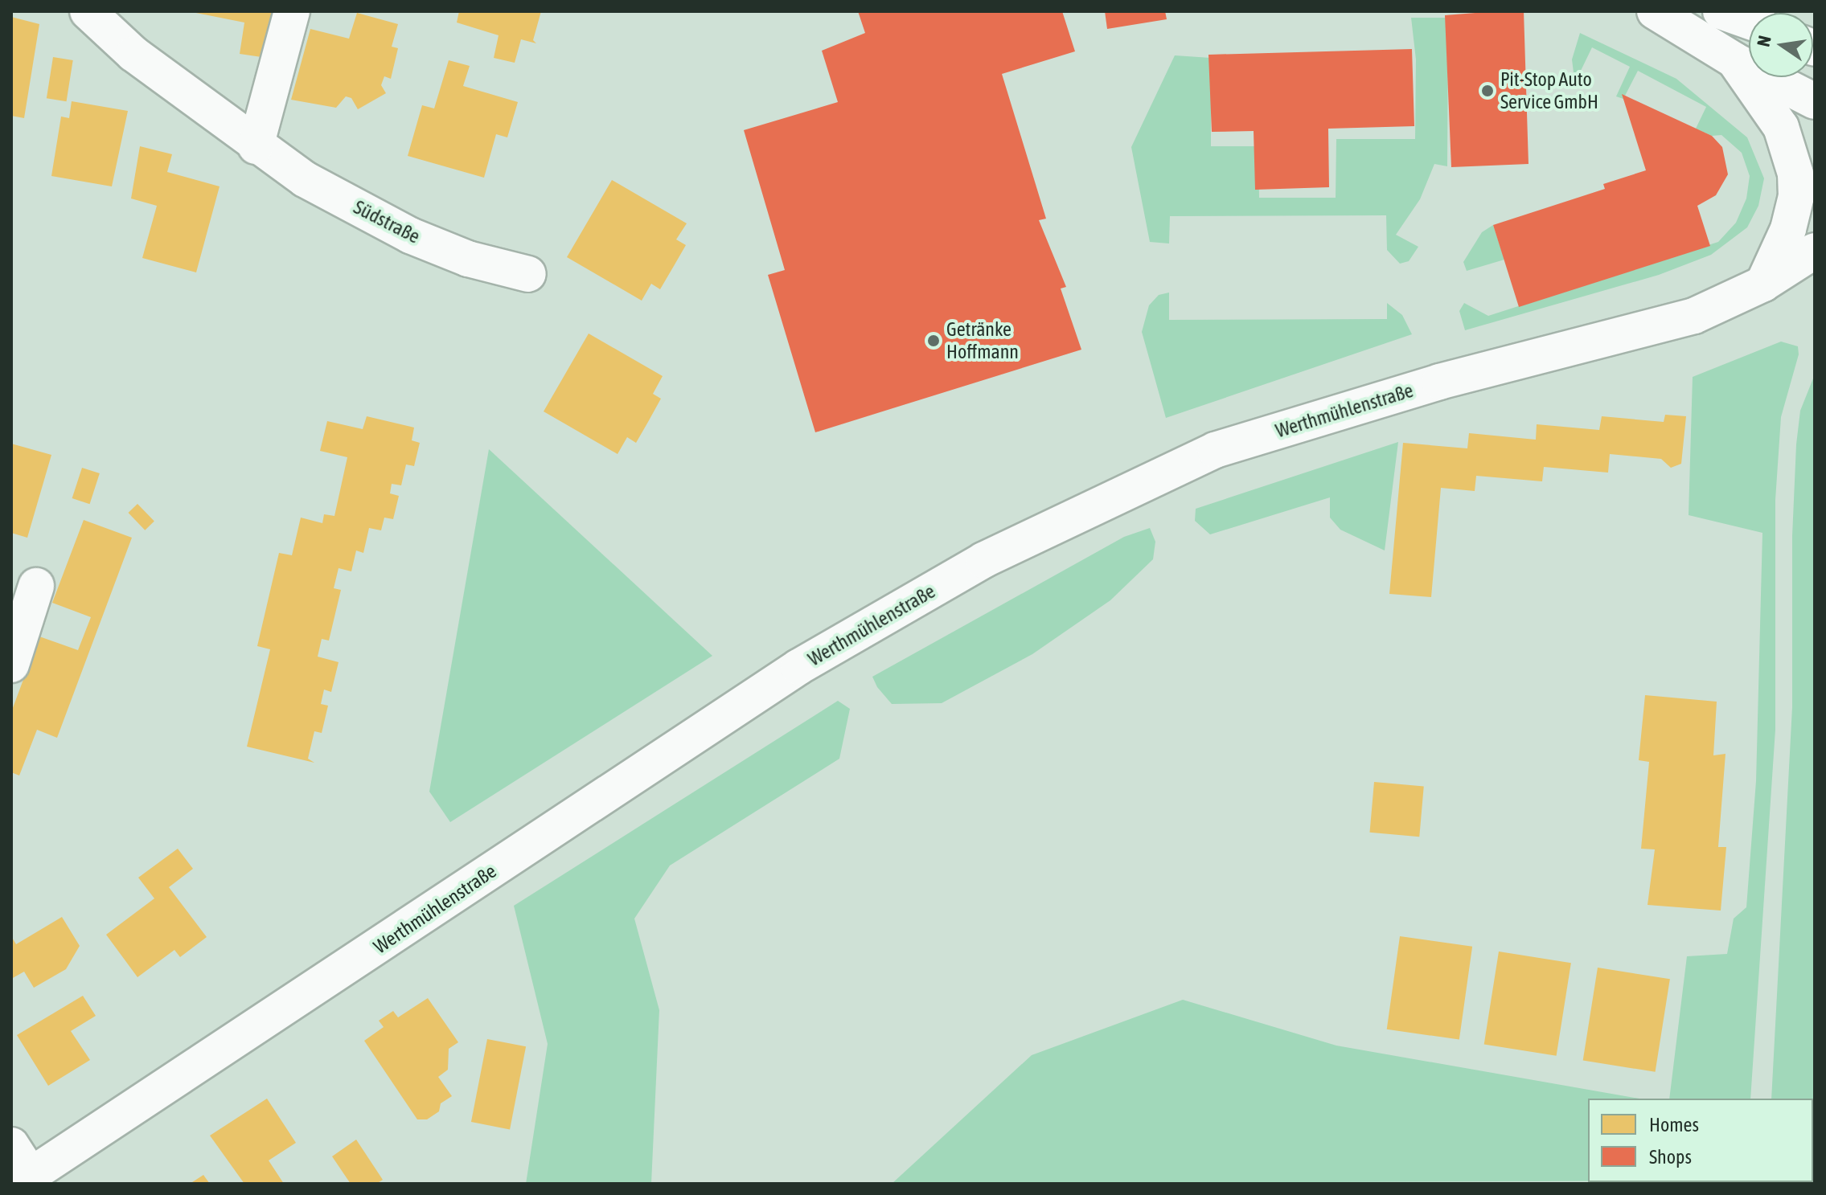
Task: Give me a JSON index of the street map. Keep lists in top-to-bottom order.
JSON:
{
  "streets": {
    "main road": ["Südstraße", "Werthmühlenstraße"]
  },
  "places": ["Pit-Stop Auto Service GmbH", "Getränke Hoffmann"],
  "legend": ["Homes", "Shops"],
  "north": "left"
}
